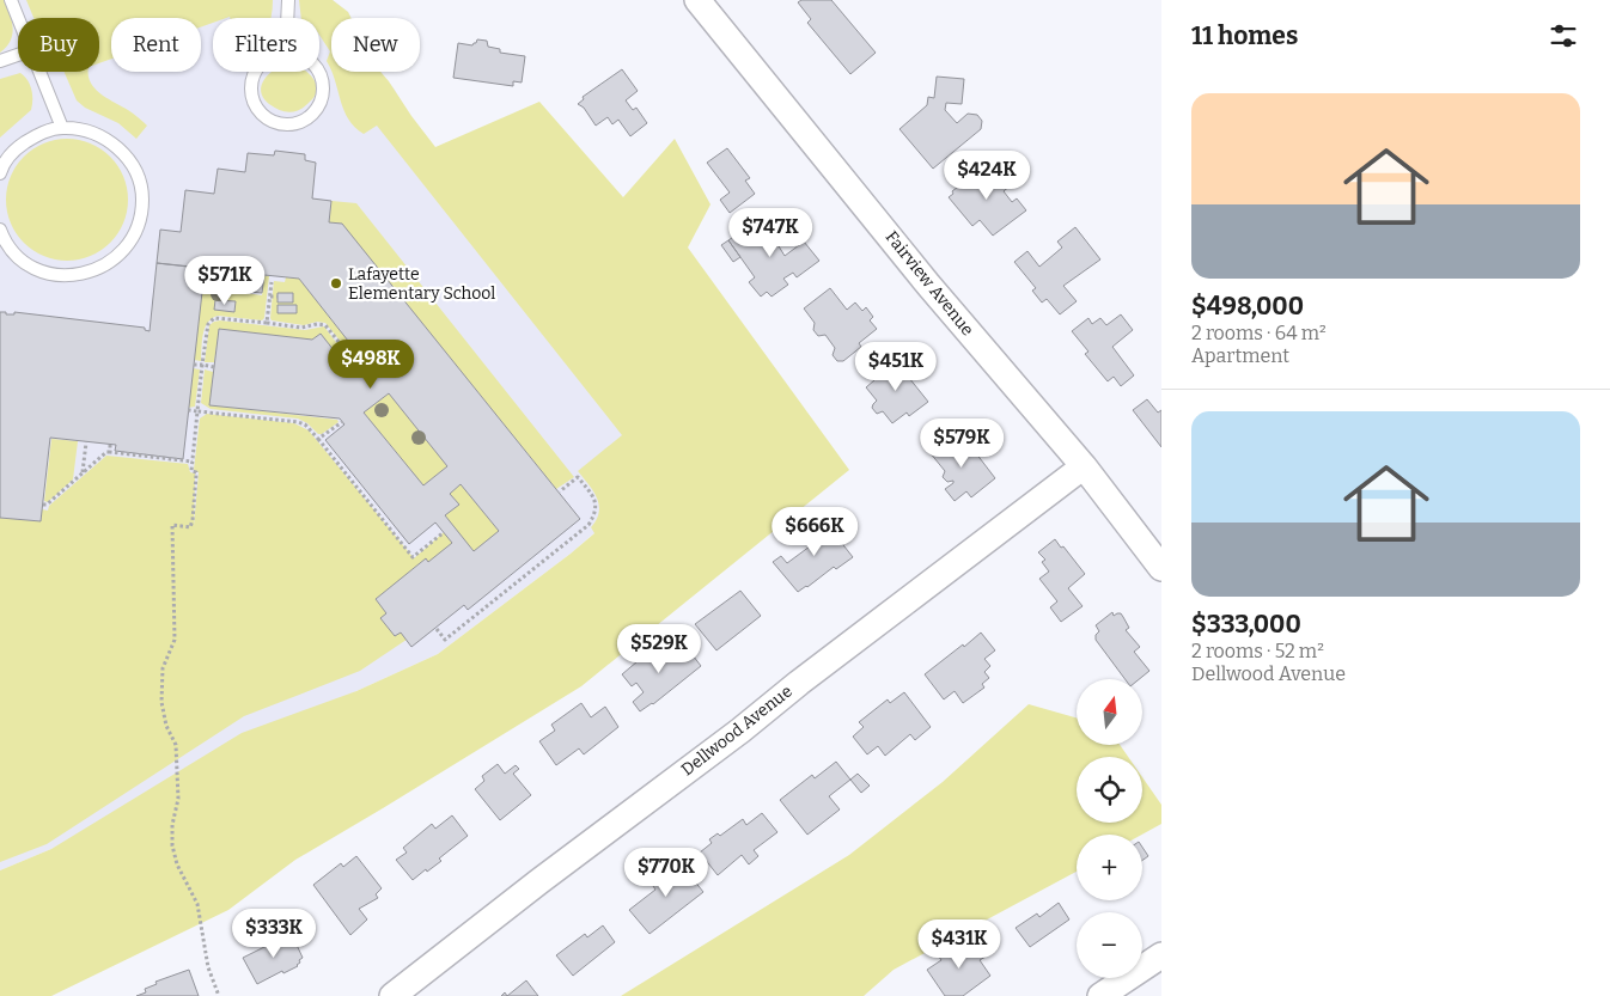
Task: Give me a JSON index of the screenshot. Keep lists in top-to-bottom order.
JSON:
{
  "streets": {
    "street": ["Fairview Avenue", "Dellwood Avenue"]
  },
  "crossings": [
    ["Fairview Avenue", "Dellwood Avenue"]
  ],
  "places": ["Lafayette Elementary School"],
  "north": "top",
  "page": {
    "heading": "11 homes",
    "chip": [
      "Buy",
      "Rent",
      "Filters",
      "New"
    ],
    "list": [
      {
        "name": "$498,000",
        "note": "2 rooms · 64 m² · Apartment"
      },
      {
        "name": "$333,000",
        "note": "2 rooms · 52 m² · Dellwood Avenue"
      }
    ],
    "price": [
      "$424K",
      "$747K",
      "$571K",
      "$498K",
      "$451K",
      "$579K",
      "$666K",
      "$529K",
      "$770K",
      "$333K",
      "$431K"
    ],
    "map_buttons": ["+", "−"]
  }
}
